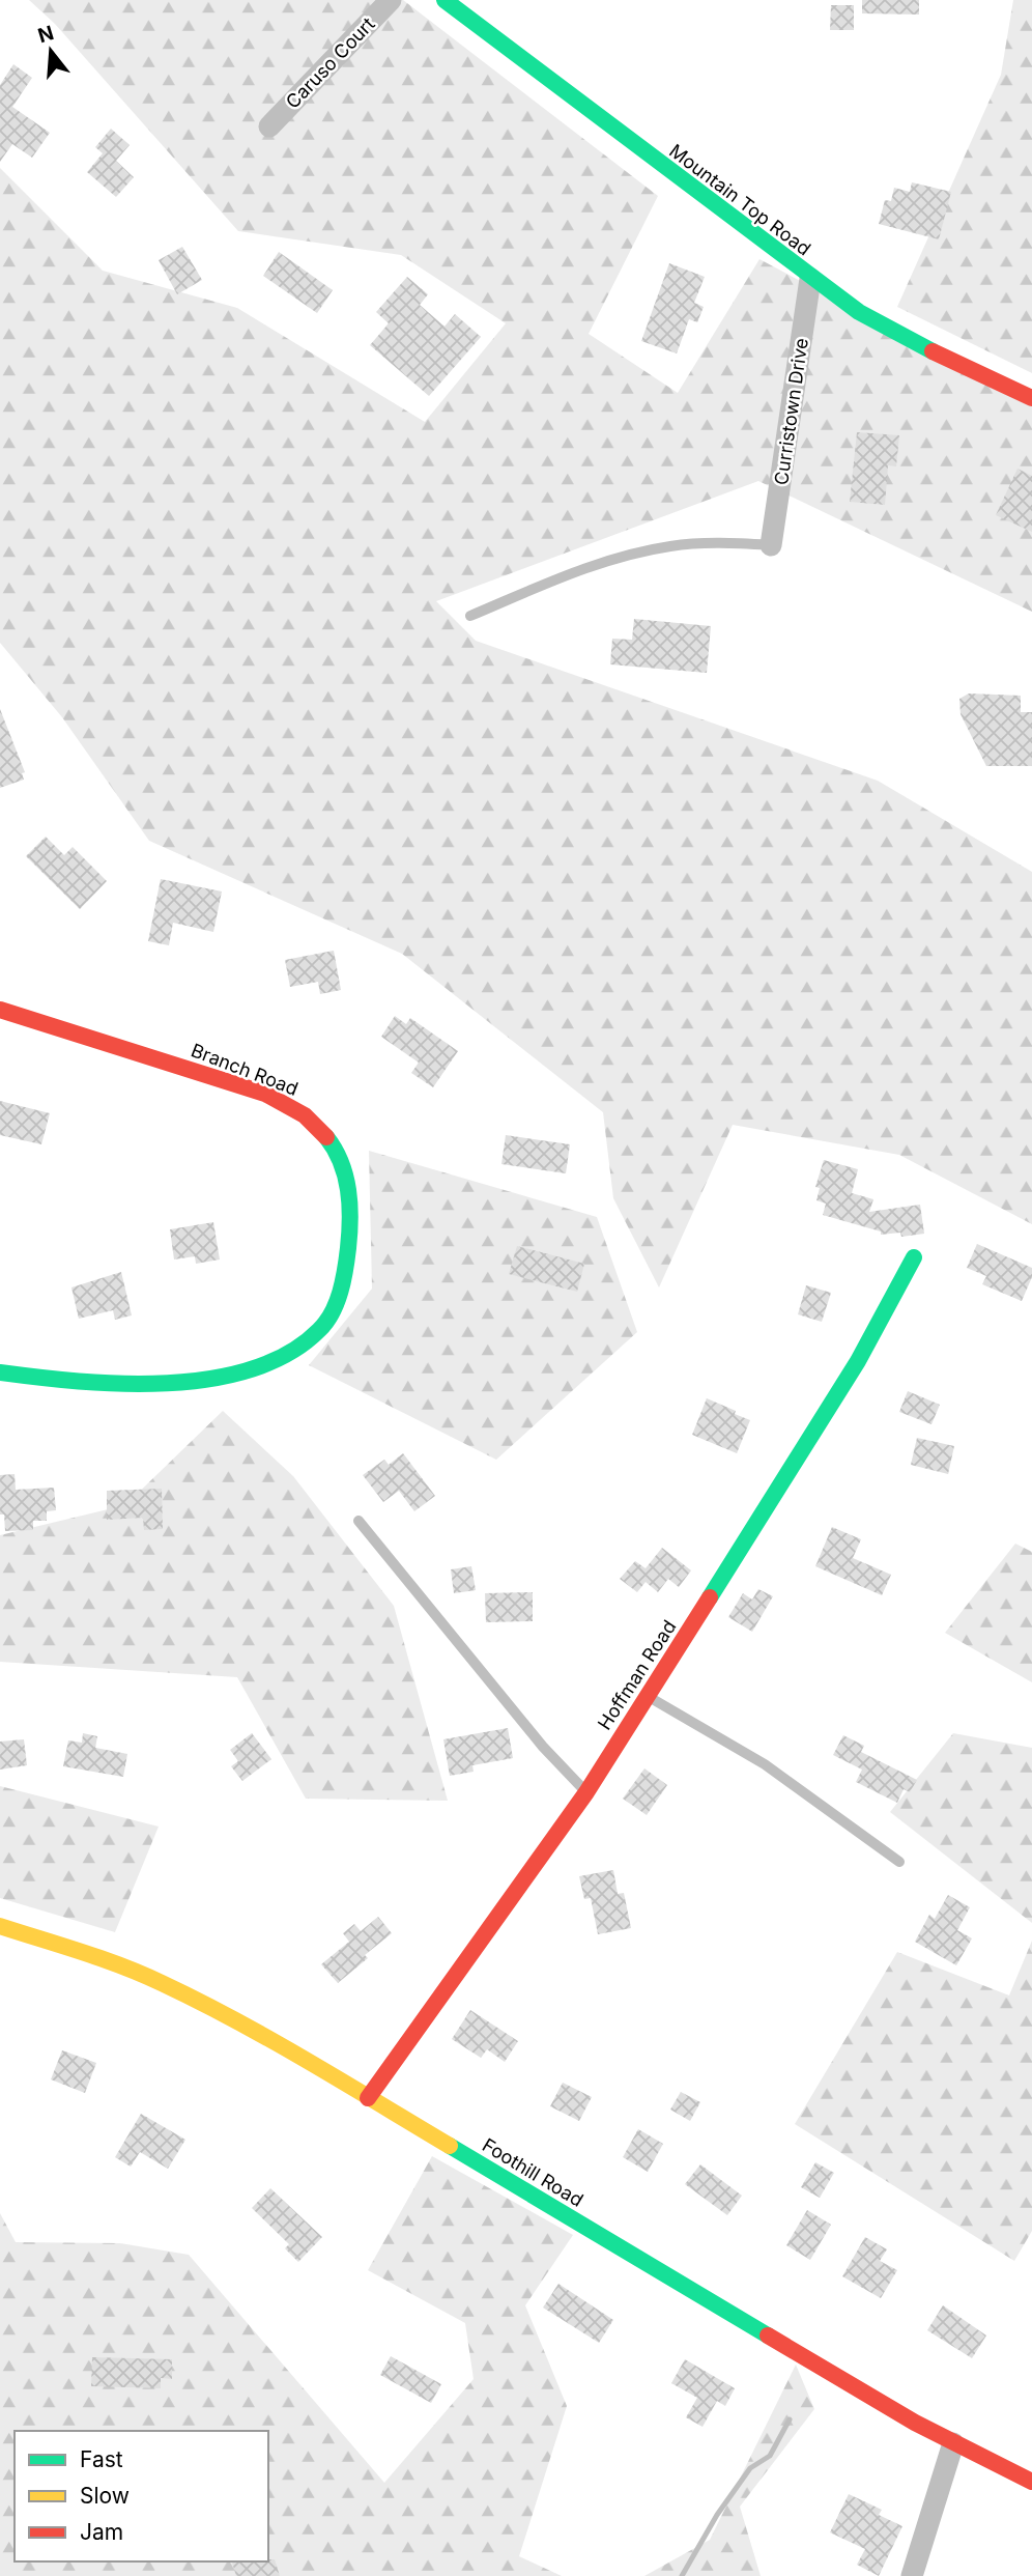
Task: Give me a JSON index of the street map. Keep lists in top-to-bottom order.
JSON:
{
  "streets": {
    "street": [
      "Caruso Court",
      "Mountain Top Road",
      "Curristown Drive",
      "Branch Road",
      "Hoffman Road",
      "Foothill Road"
    ]
  },
  "crossings": [
    ["Mountain Top Road", "Curristown Drive"],
    ["Hoffman Road", "Foothill Road"]
  ],
  "legend": ["Fast", "Slow", "Jam"],
  "north": "top"
}
